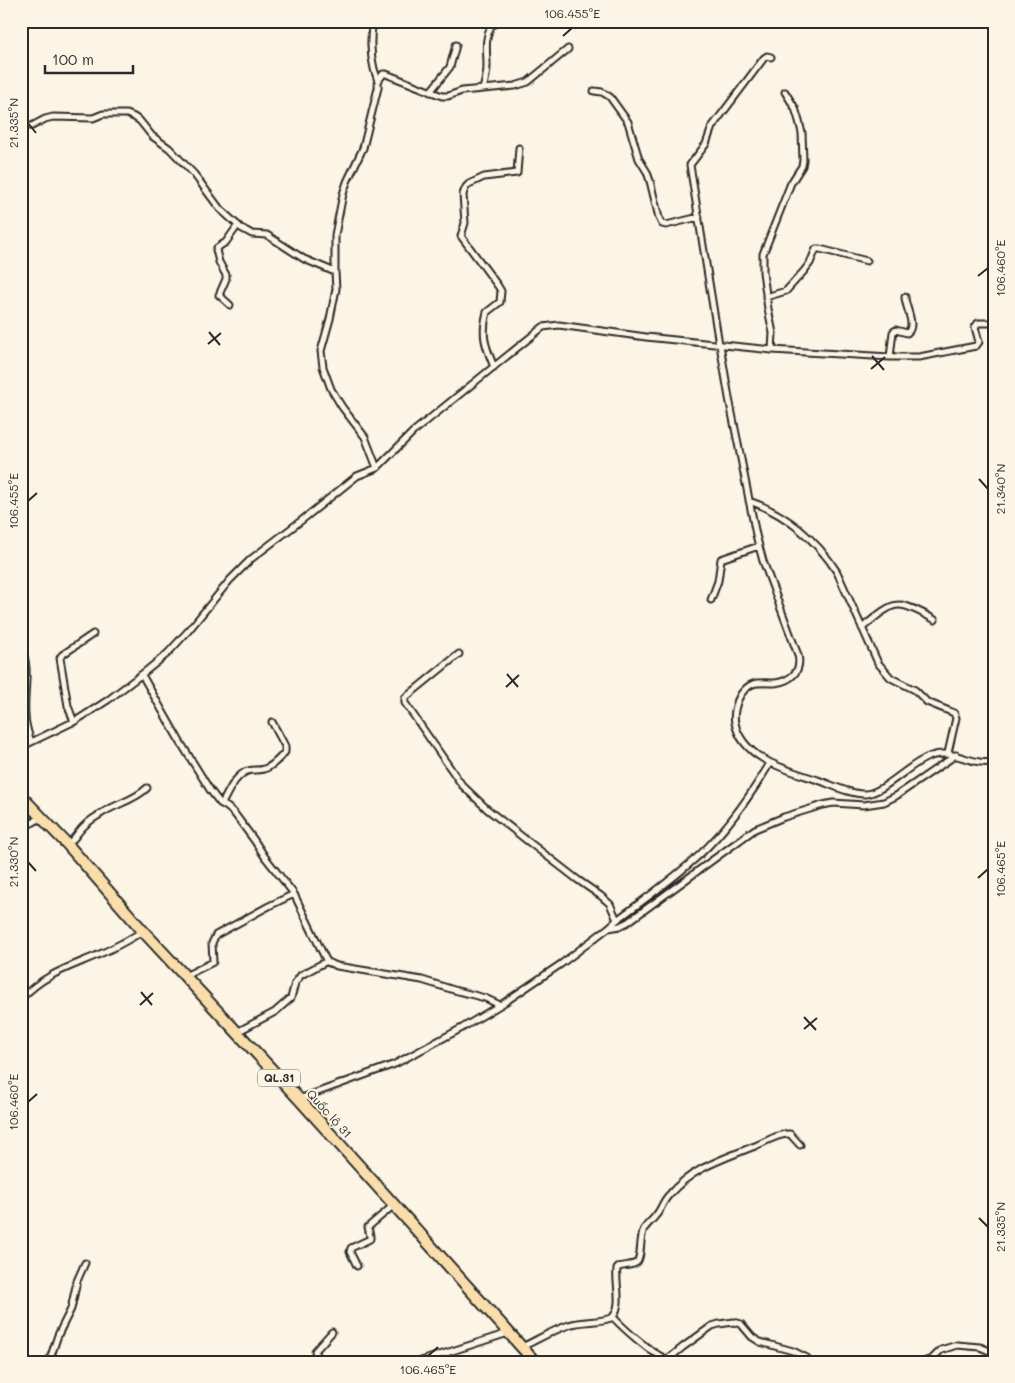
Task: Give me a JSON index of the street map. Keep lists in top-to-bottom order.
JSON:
{
  "streets": {
    "highway": ["QL.31", "Quốc lộ 31"]
  },
  "scale_bar": "100 m",
  "coordinates": [
    "106.455°E",
    "21.335°N",
    "106.460°E",
    "21.340°N",
    "21.330°N",
    "106.465°E"
  ]
}
